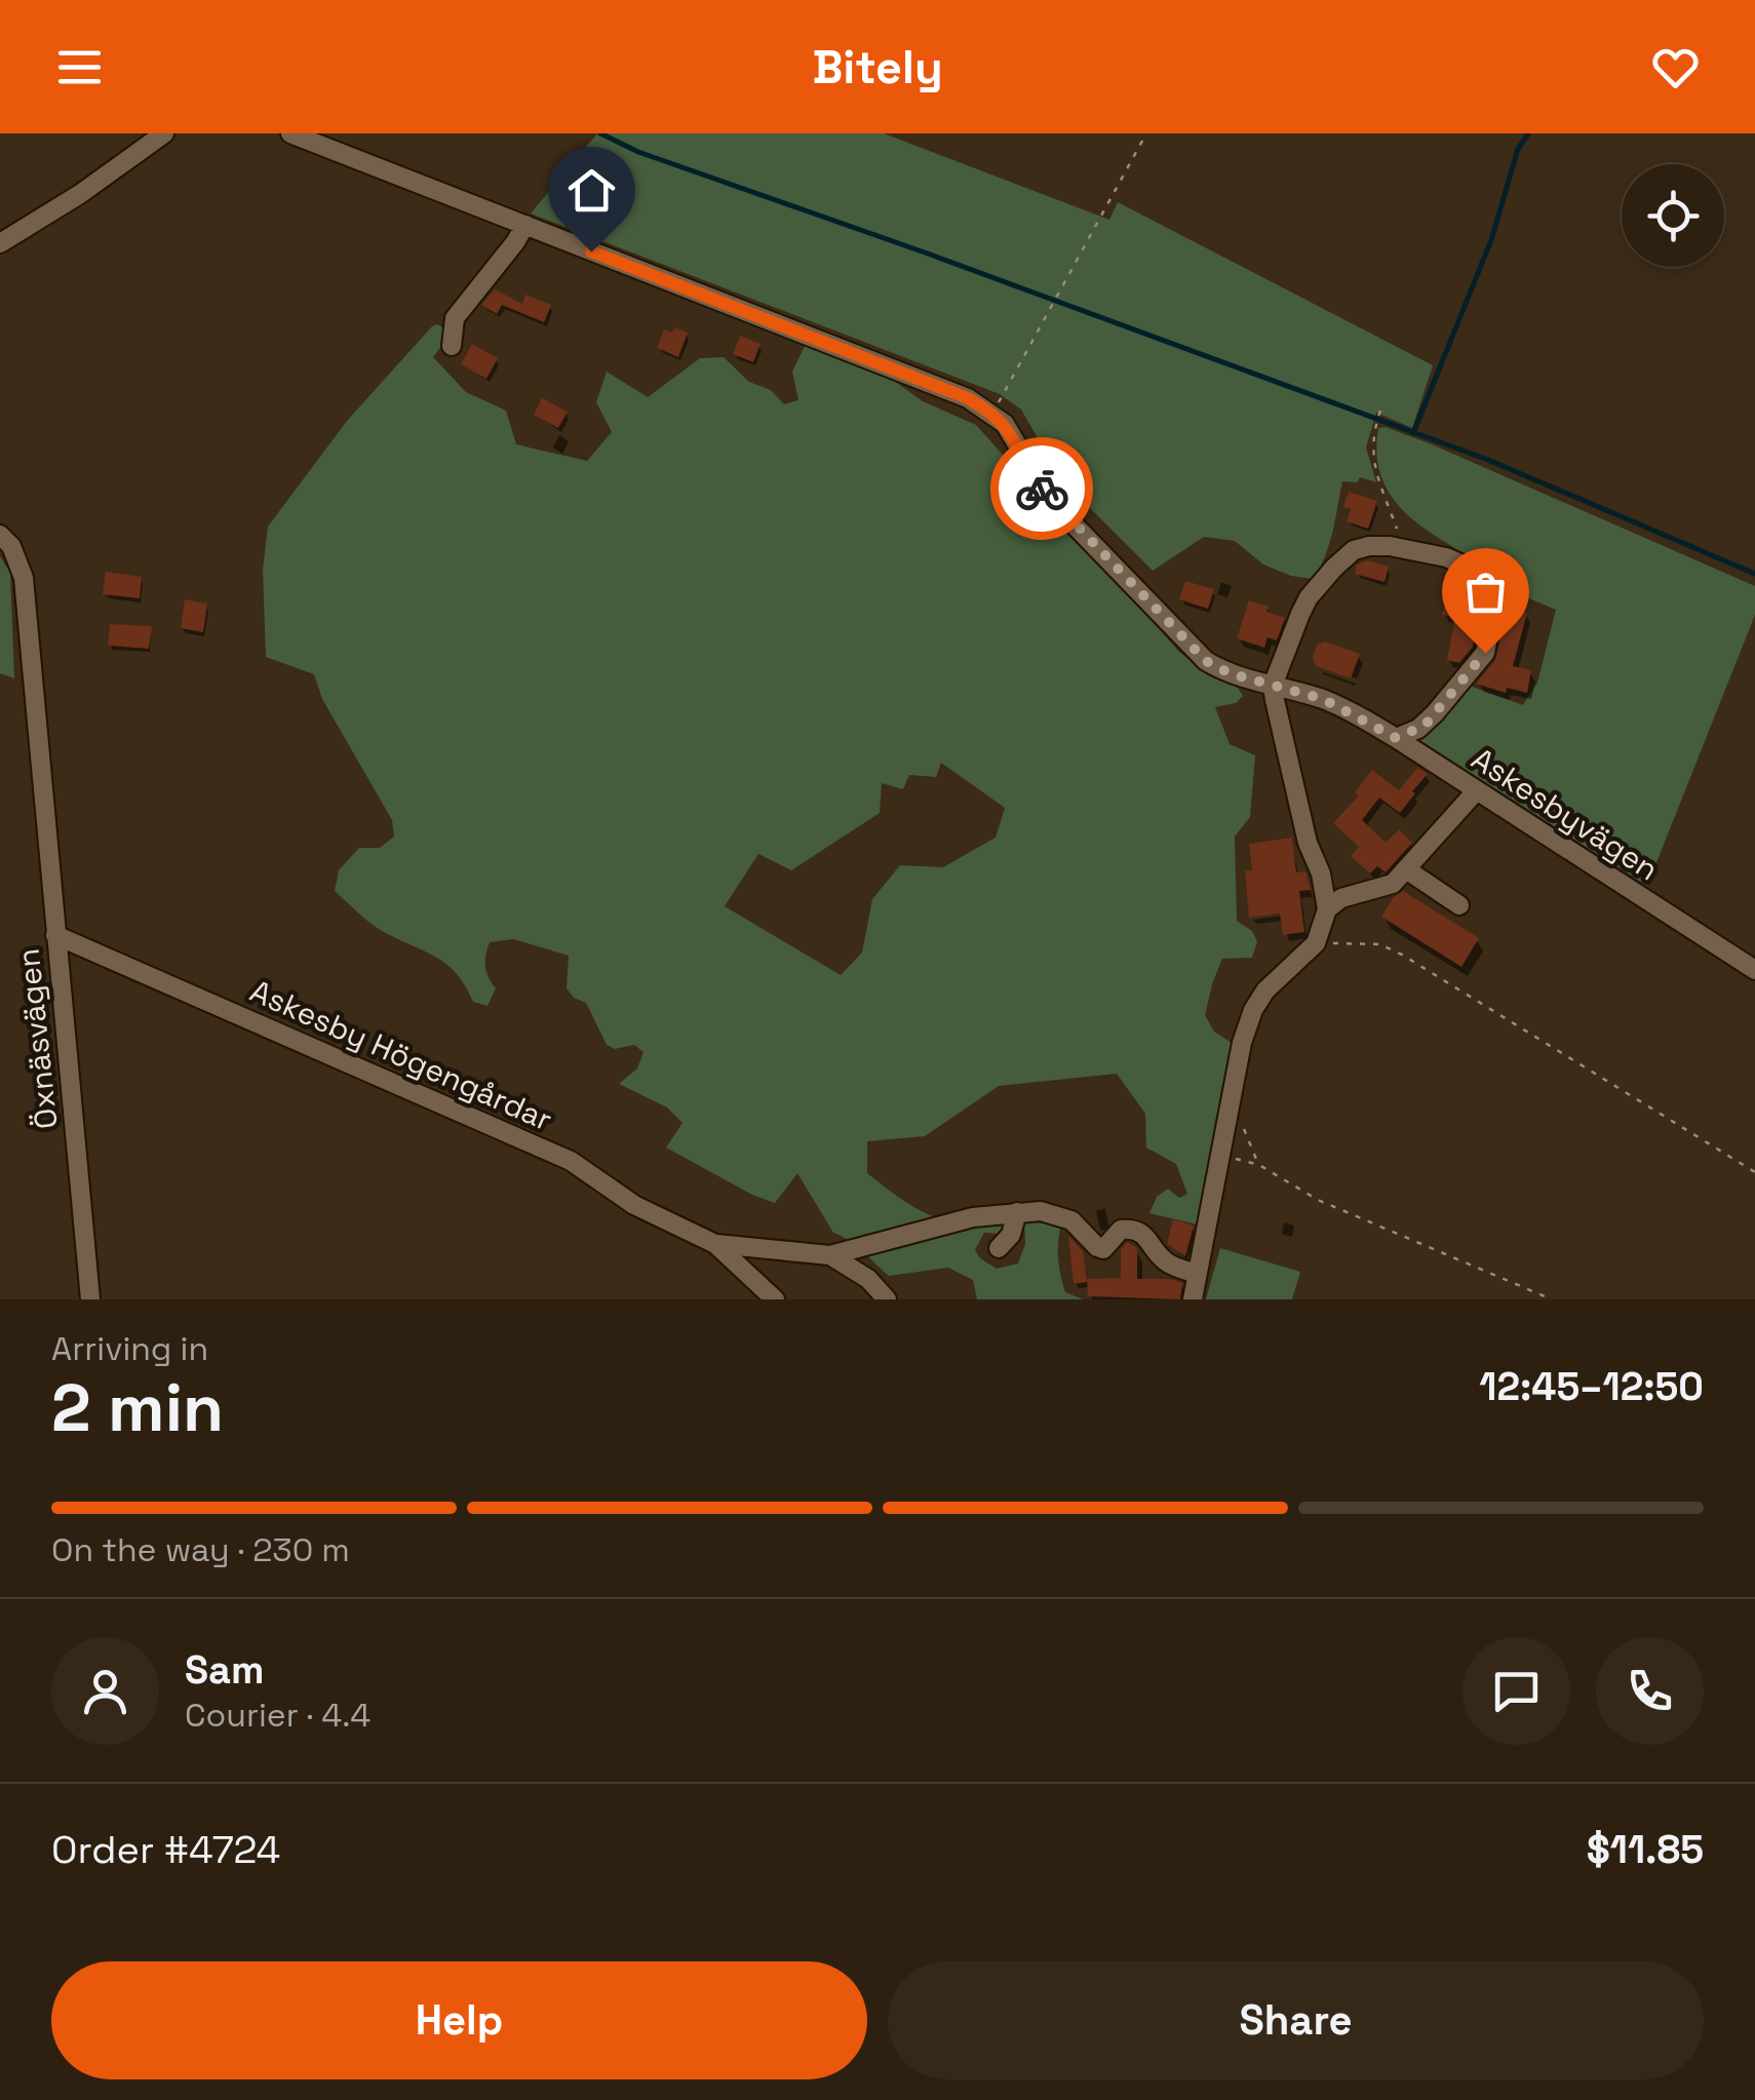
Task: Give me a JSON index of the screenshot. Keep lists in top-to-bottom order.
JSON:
{
  "streets": {
    "street": ["Askesbyvägen", "Öxnäsvägen", "Askesby Högengårdar"]
  },
  "crossings": [
    ["Öxnäsvägen", "Askesby Högengårdar"]
  ],
  "page": {
    "header": "Bitely",
    "heading": ["2 min", "Arriving in", "12:45–12:50"],
    "panel": [
      "Sam",
      "Courier · 4.4",
      "Order #4724",
      "$11.85"
    ],
    "bar": "On the way · 230 m",
    "buttons": ["Help", "Share"]
  }
}
